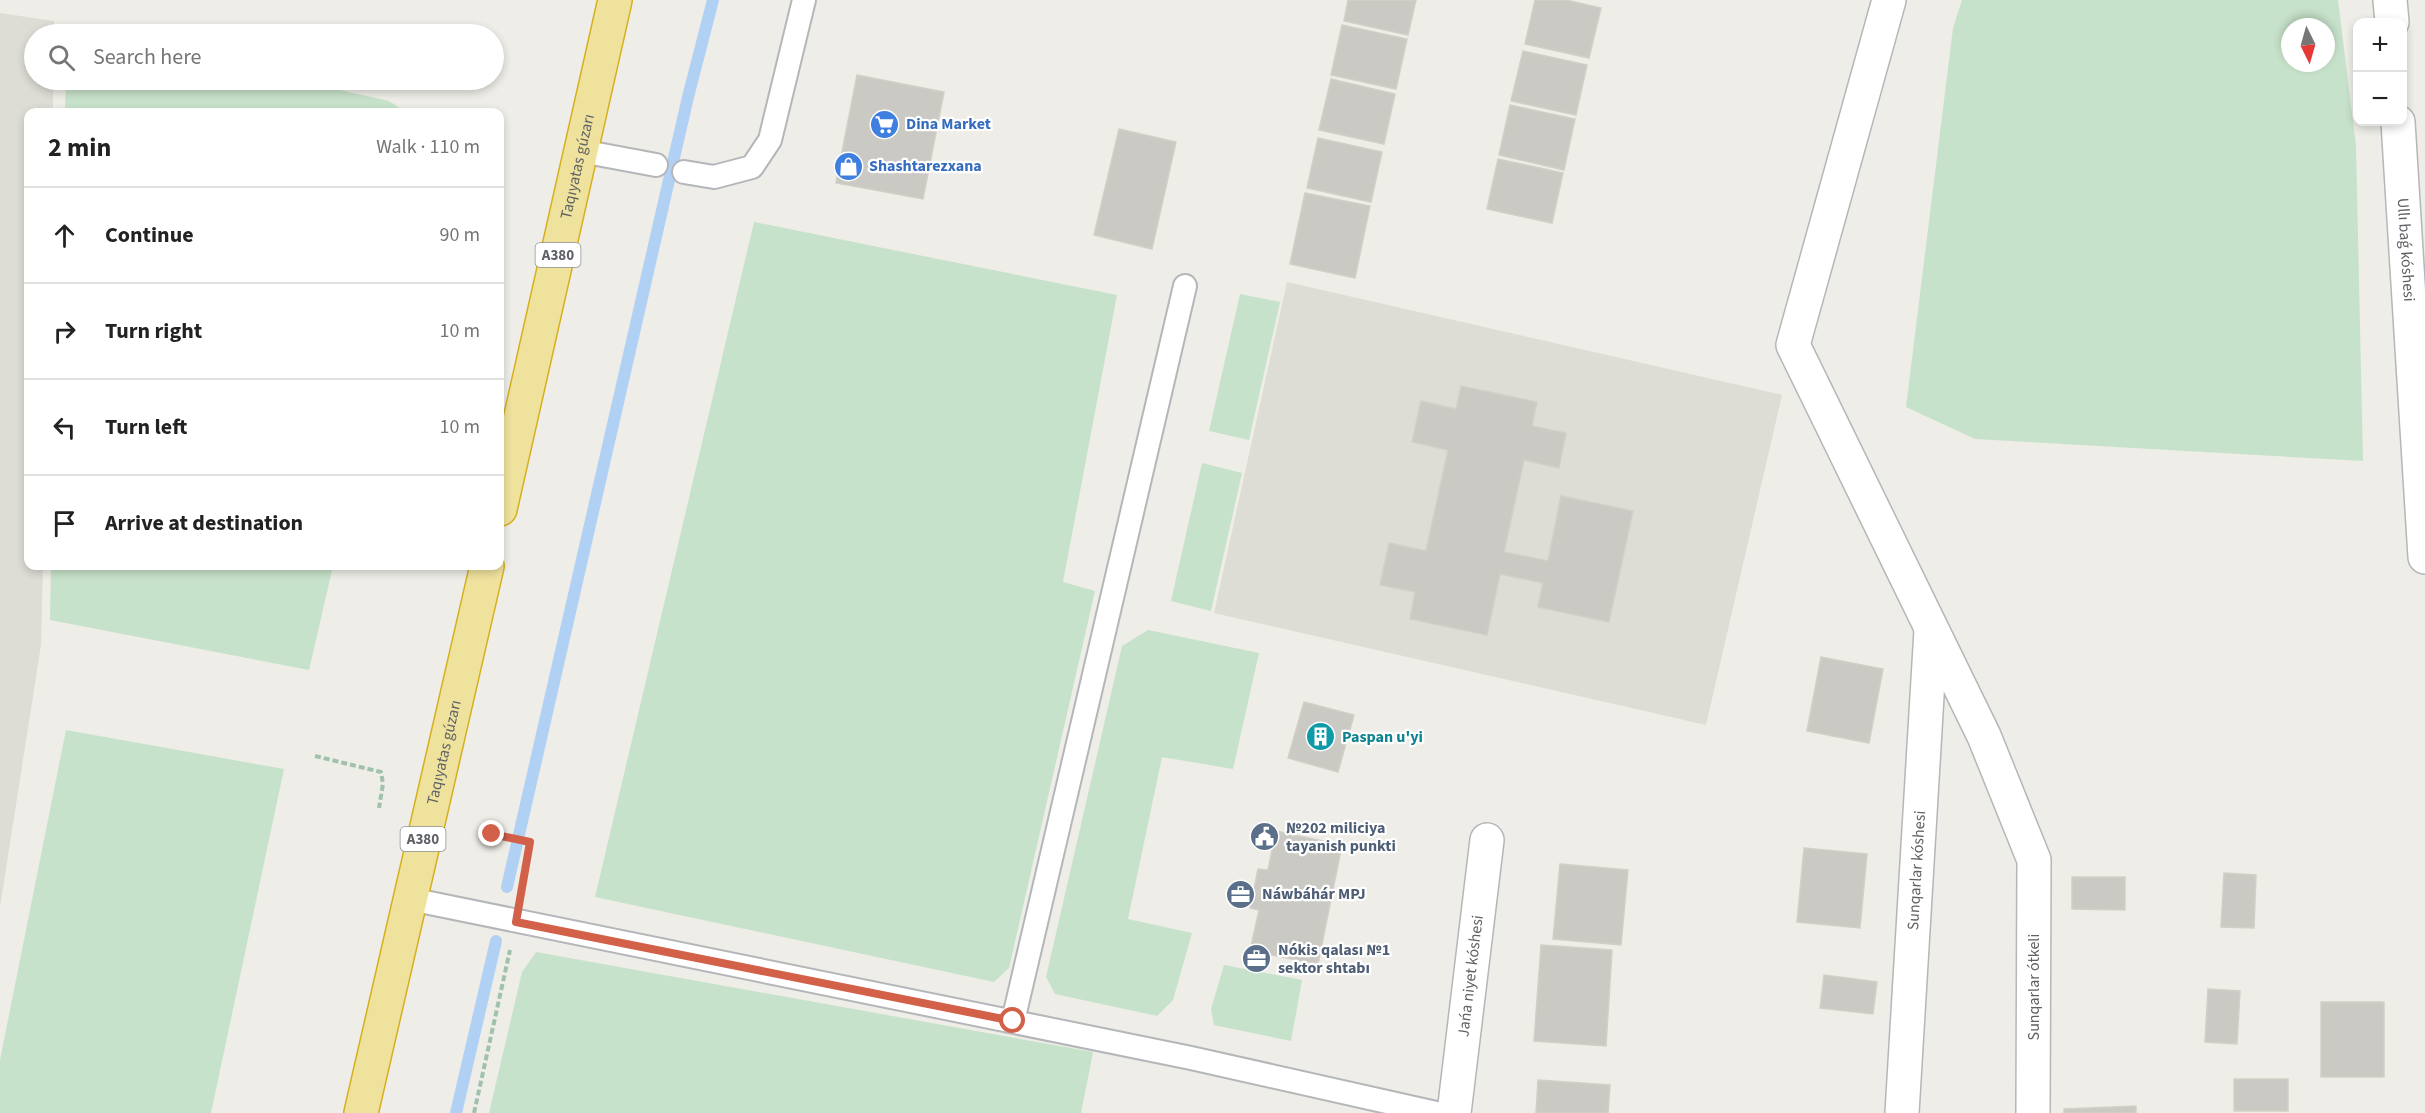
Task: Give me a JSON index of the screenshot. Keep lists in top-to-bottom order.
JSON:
{
  "streets": {
    "highway": ["Taqıyatas gúzarı", "A380"],
    "street": [
      "Ullı baǵ kóshesi",
      "Sunqarlar kóshesi",
      "Jańa niyet kóshesi",
      "Sunqarlar ótkeli"
    ]
  },
  "crossings": [
    ["Sunqarlar kóshesi", "Sunqarlar ótkeli"]
  ],
  "places": {
    "supermarket": ["Dina Market"],
    "shop": ["Shashtarezxana"],
    "building": ["Paspan u'yi"],
    "public building": ["№202 miliciya tayanish punkti"],
    "office": ["Náwbáhár MPJ", "Nókis qalası №1 sektor shtabı"]
  },
  "north": "bottom",
  "page": {
    "map_buttons": ["+", "−"],
    "search": "Search here",
    "heading": ["2 min", "Walk · 110 m"],
    "list": [
      ["Continue", "90 m"],
      ["Turn right", "10 m"],
      ["Turn left", "10 m"],
      "Arrive at destination"
    ]
  }
}
